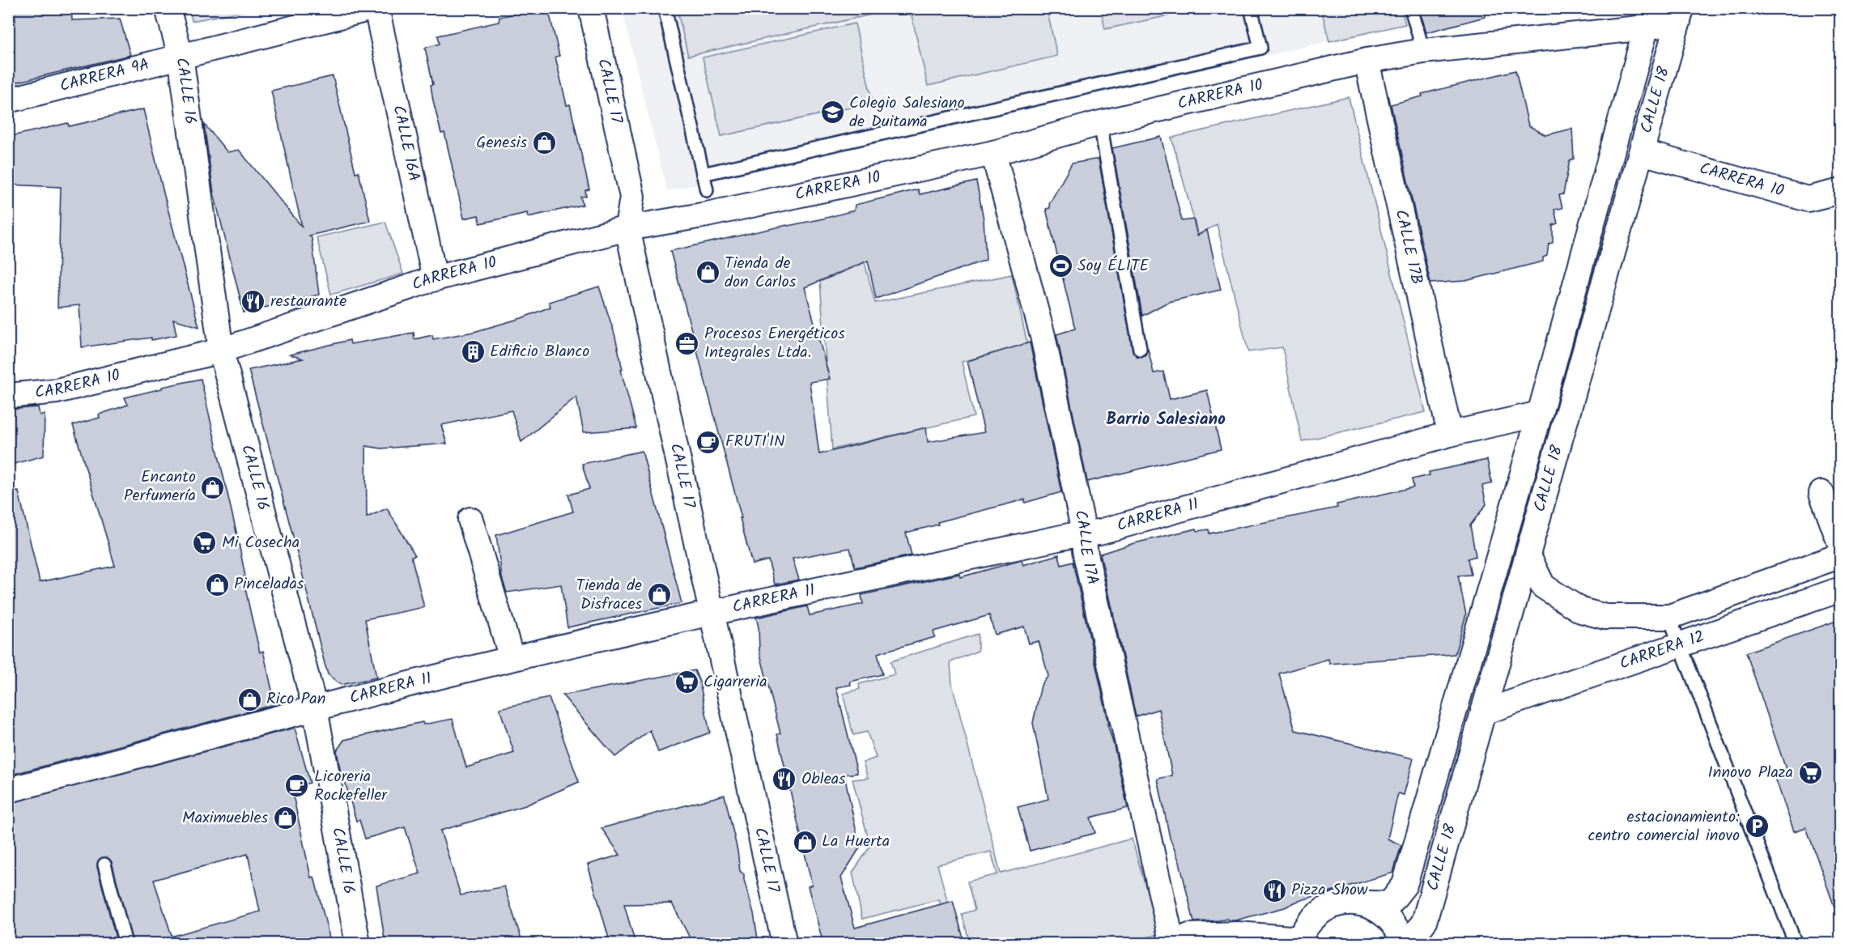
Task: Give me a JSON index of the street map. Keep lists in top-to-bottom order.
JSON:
{
  "streets": {
    "street": [
      "CARRERA 9A",
      "CALLE 16",
      "CALLE 17",
      "CARRERA 10",
      "CALLE 18",
      "CALLE 16A",
      "CALLE 17B",
      "CARRERA 11",
      "CALLE 17A",
      "CARRERA 12"
    ]
  },
  "crossings": [
    ["CARRERA 9A", "CALLE 16"],
    ["CALLE 16", "CARRERA 10"],
    ["CALLE 16", "CARRERA 11"],
    ["CALLE 17", "CARRERA 10"],
    ["CALLE 17", "CARRERA 11"],
    ["CARRERA 10", "CALLE 18"],
    ["CARRERA 10", "CALLE 16A"],
    ["CARRERA 10", "CALLE 17B"],
    ["CARRERA 10", "CALLE 17A"],
    ["CALLE 18", "CARRERA 11"],
    ["CALLE 18", "CARRERA 12"],
    ["CALLE 17B", "CARRERA 11"],
    ["CARRERA 11", "CALLE 17A"]
  ],
  "districts": ["Barrio Salesiano"],
  "places": {
    "school or university": ["Colegio Salesiano de Duitama"],
    "shop": [
      "Genesis",
      "Tienda de don Carlos",
      "Encanto Perfumería",
      "Pinceladas",
      "Tienda de Disfraces",
      "Rico Pan",
      "Maximuebles",
      "La Huerta"
    ],
    "sports": ["Soy ÉLITE"],
    "restaurant": ["restaurante", "Obleas", "Pizza Show"],
    "office": ["Procesos Energéticos Integrales Ltda."],
    "building": ["Edificio Blanco"],
    "cafe": ["FRUTI'IN", "Licoreria Rockefeller"],
    "supermarket": ["Mi Cosecha", "Cigarreria", "Innovo Plaza"],
    "parking": ["estacionamiento: centro comercial inovo"]
  }
}
